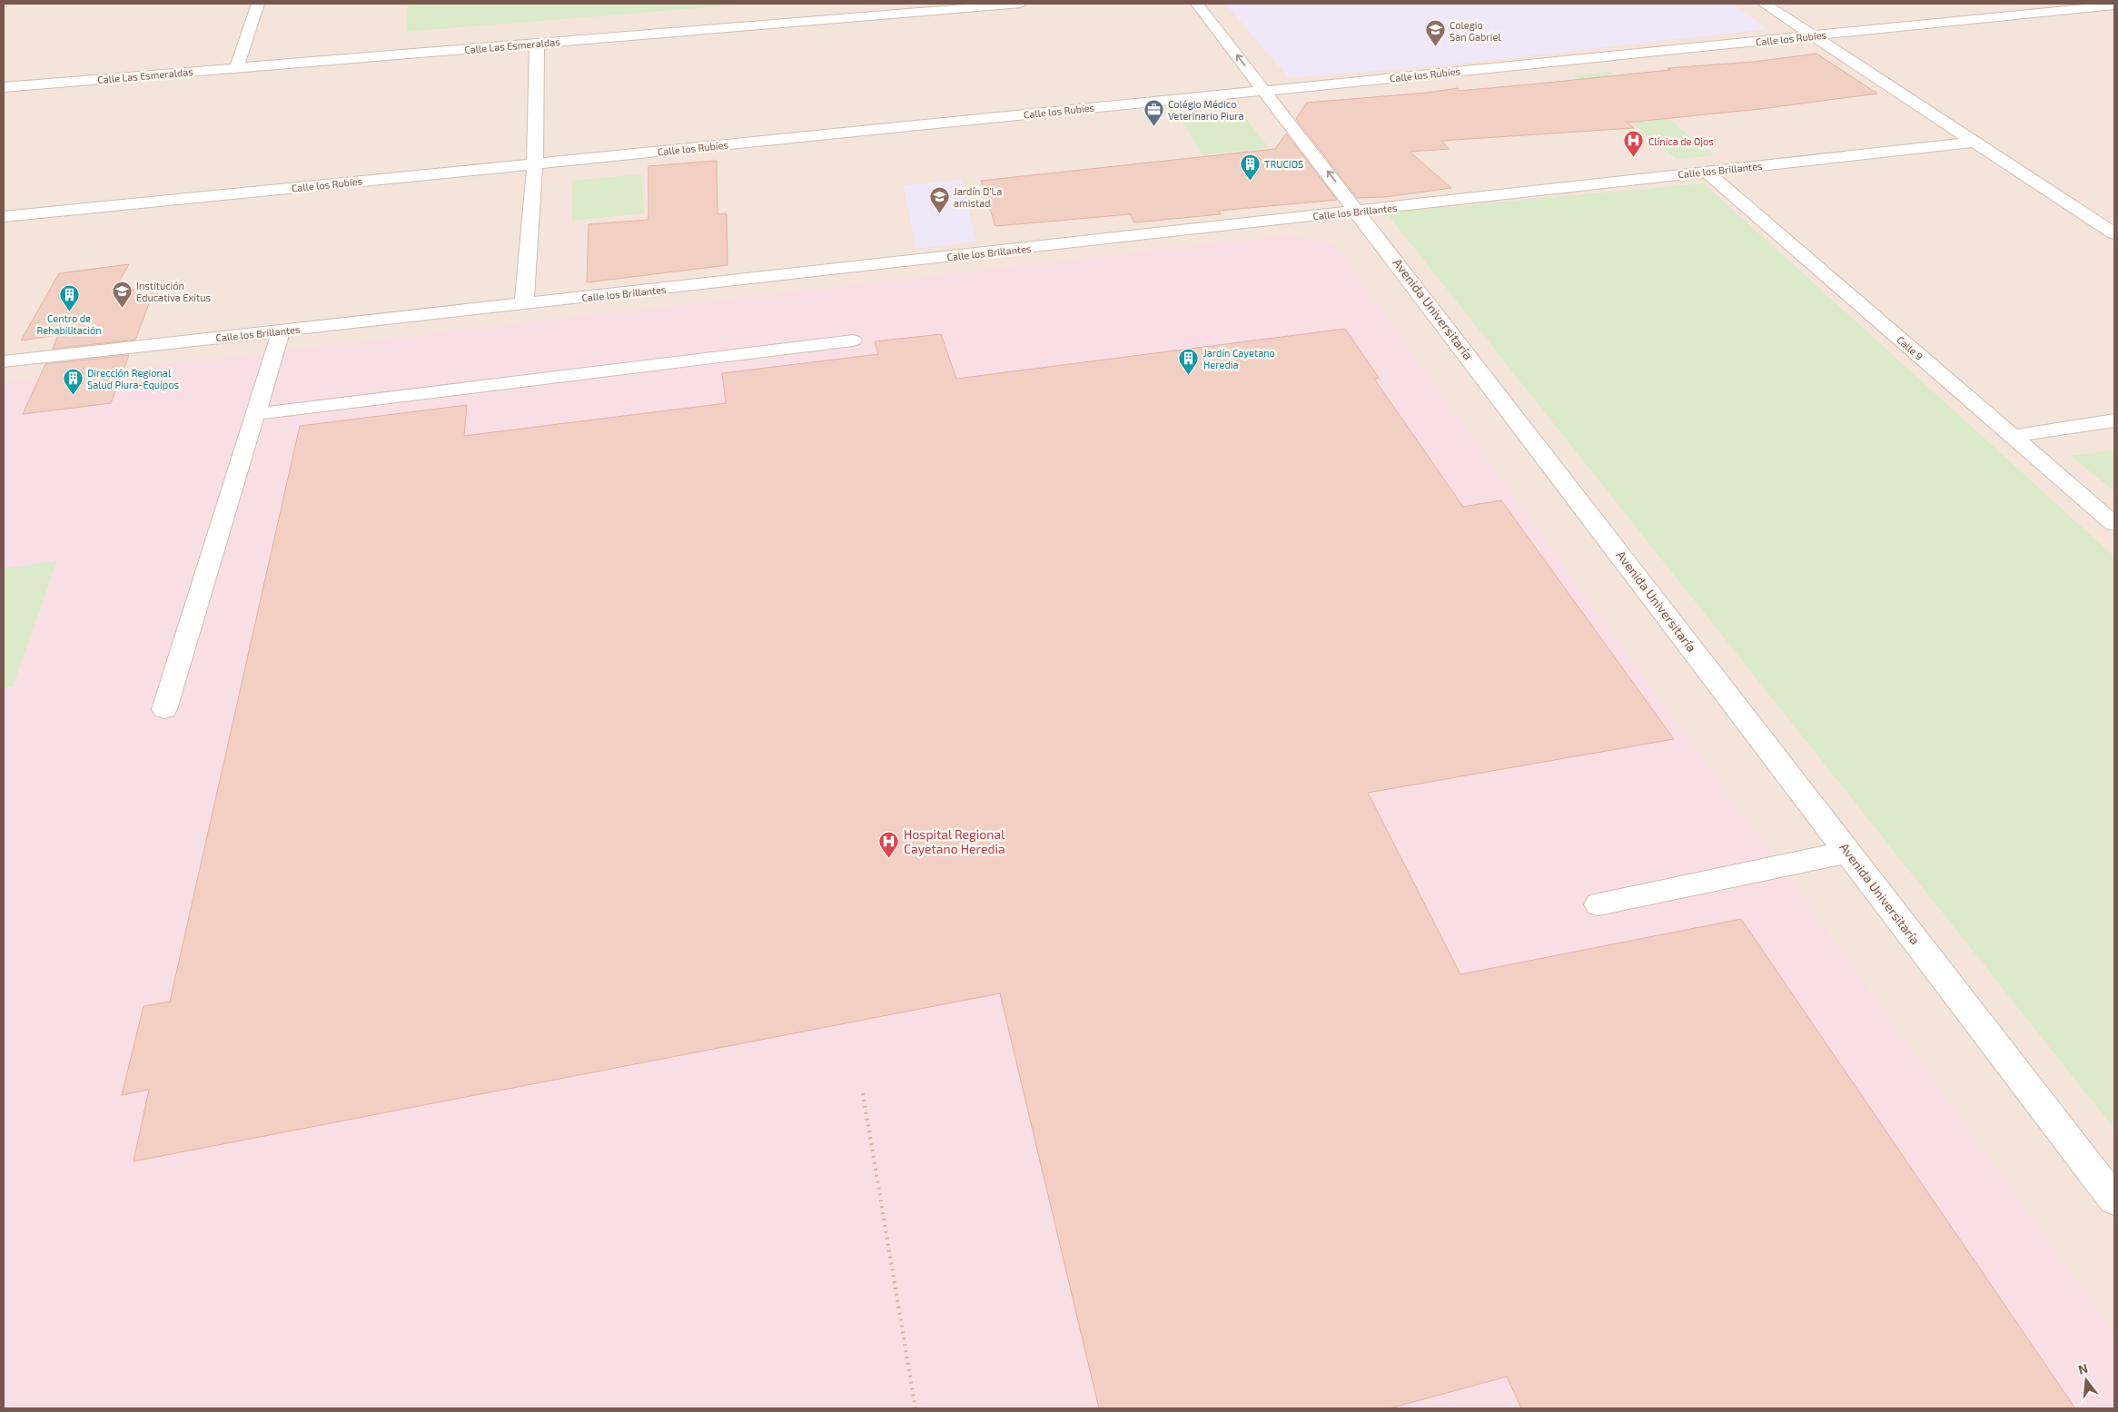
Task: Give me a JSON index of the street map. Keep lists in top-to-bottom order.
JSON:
{
  "streets": {
    "street": [
      "Calle los Rubíes",
      "Calle Las Esmeraldas",
      "Calle los Brillantes",
      "Avenida Universitaría",
      "Calle 9"
    ]
  },
  "crossings": [
    ["Calle los Rubíes", "Avenida Universitaría"],
    ["Calle los Brillantes", "Avenida Universitaría"],
    ["Calle los Brillantes", "Calle 9"]
  ],
  "places": {
    "school or university": ["Colegio San Gabriel", "Jardín D'La amistad", "Institución Educativa Exitus"],
    "office": ["Colégio Médico Veterinario Piura"],
    "hospital": ["Clínica de Ojos", "Hospital Regional Cayetano Heredia"],
    "building": [
      "TRUCIOS",
      "Centro de Rehabilitación",
      "Jardín Cayetano Heredia",
      "Dirección Regional Salud Piura-Equipos"
    ]
  },
  "north": "top"
}
